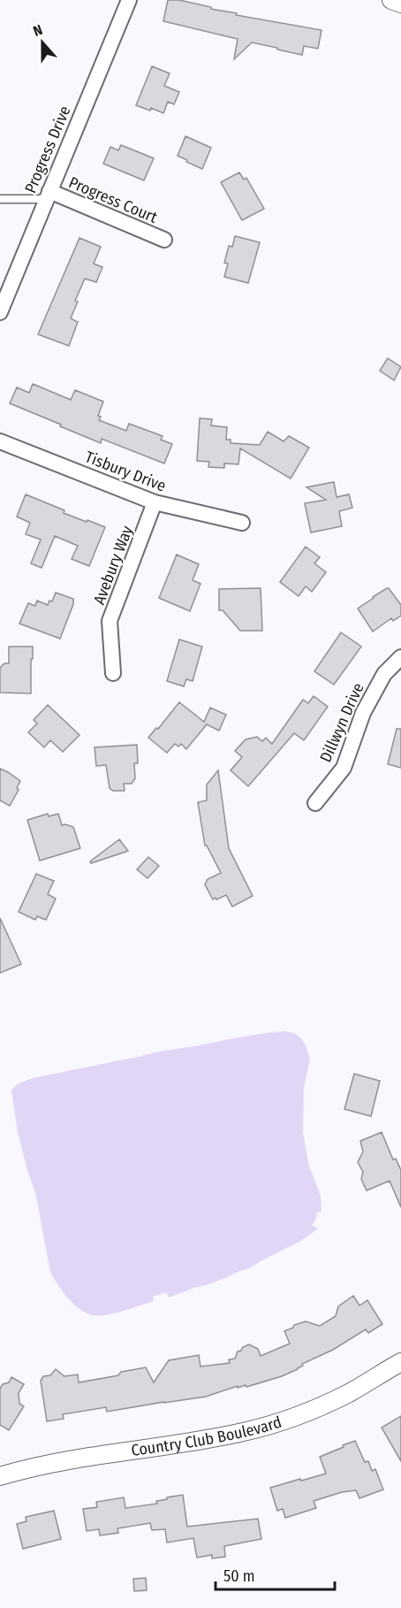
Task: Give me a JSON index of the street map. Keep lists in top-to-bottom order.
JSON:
{
  "streets": {
    "street": [
      "Progress Drive",
      "Progress Court",
      "Tisbury Drive",
      "Avebury Way",
      "Dillwyn Drive",
      "Country Club Boulevard"
    ]
  },
  "crossings": [
    ["Progress Drive", "Progress Court"],
    ["Tisbury Drive", "Avebury Way"]
  ],
  "scale_bar": "50 m",
  "north": "top"
}
